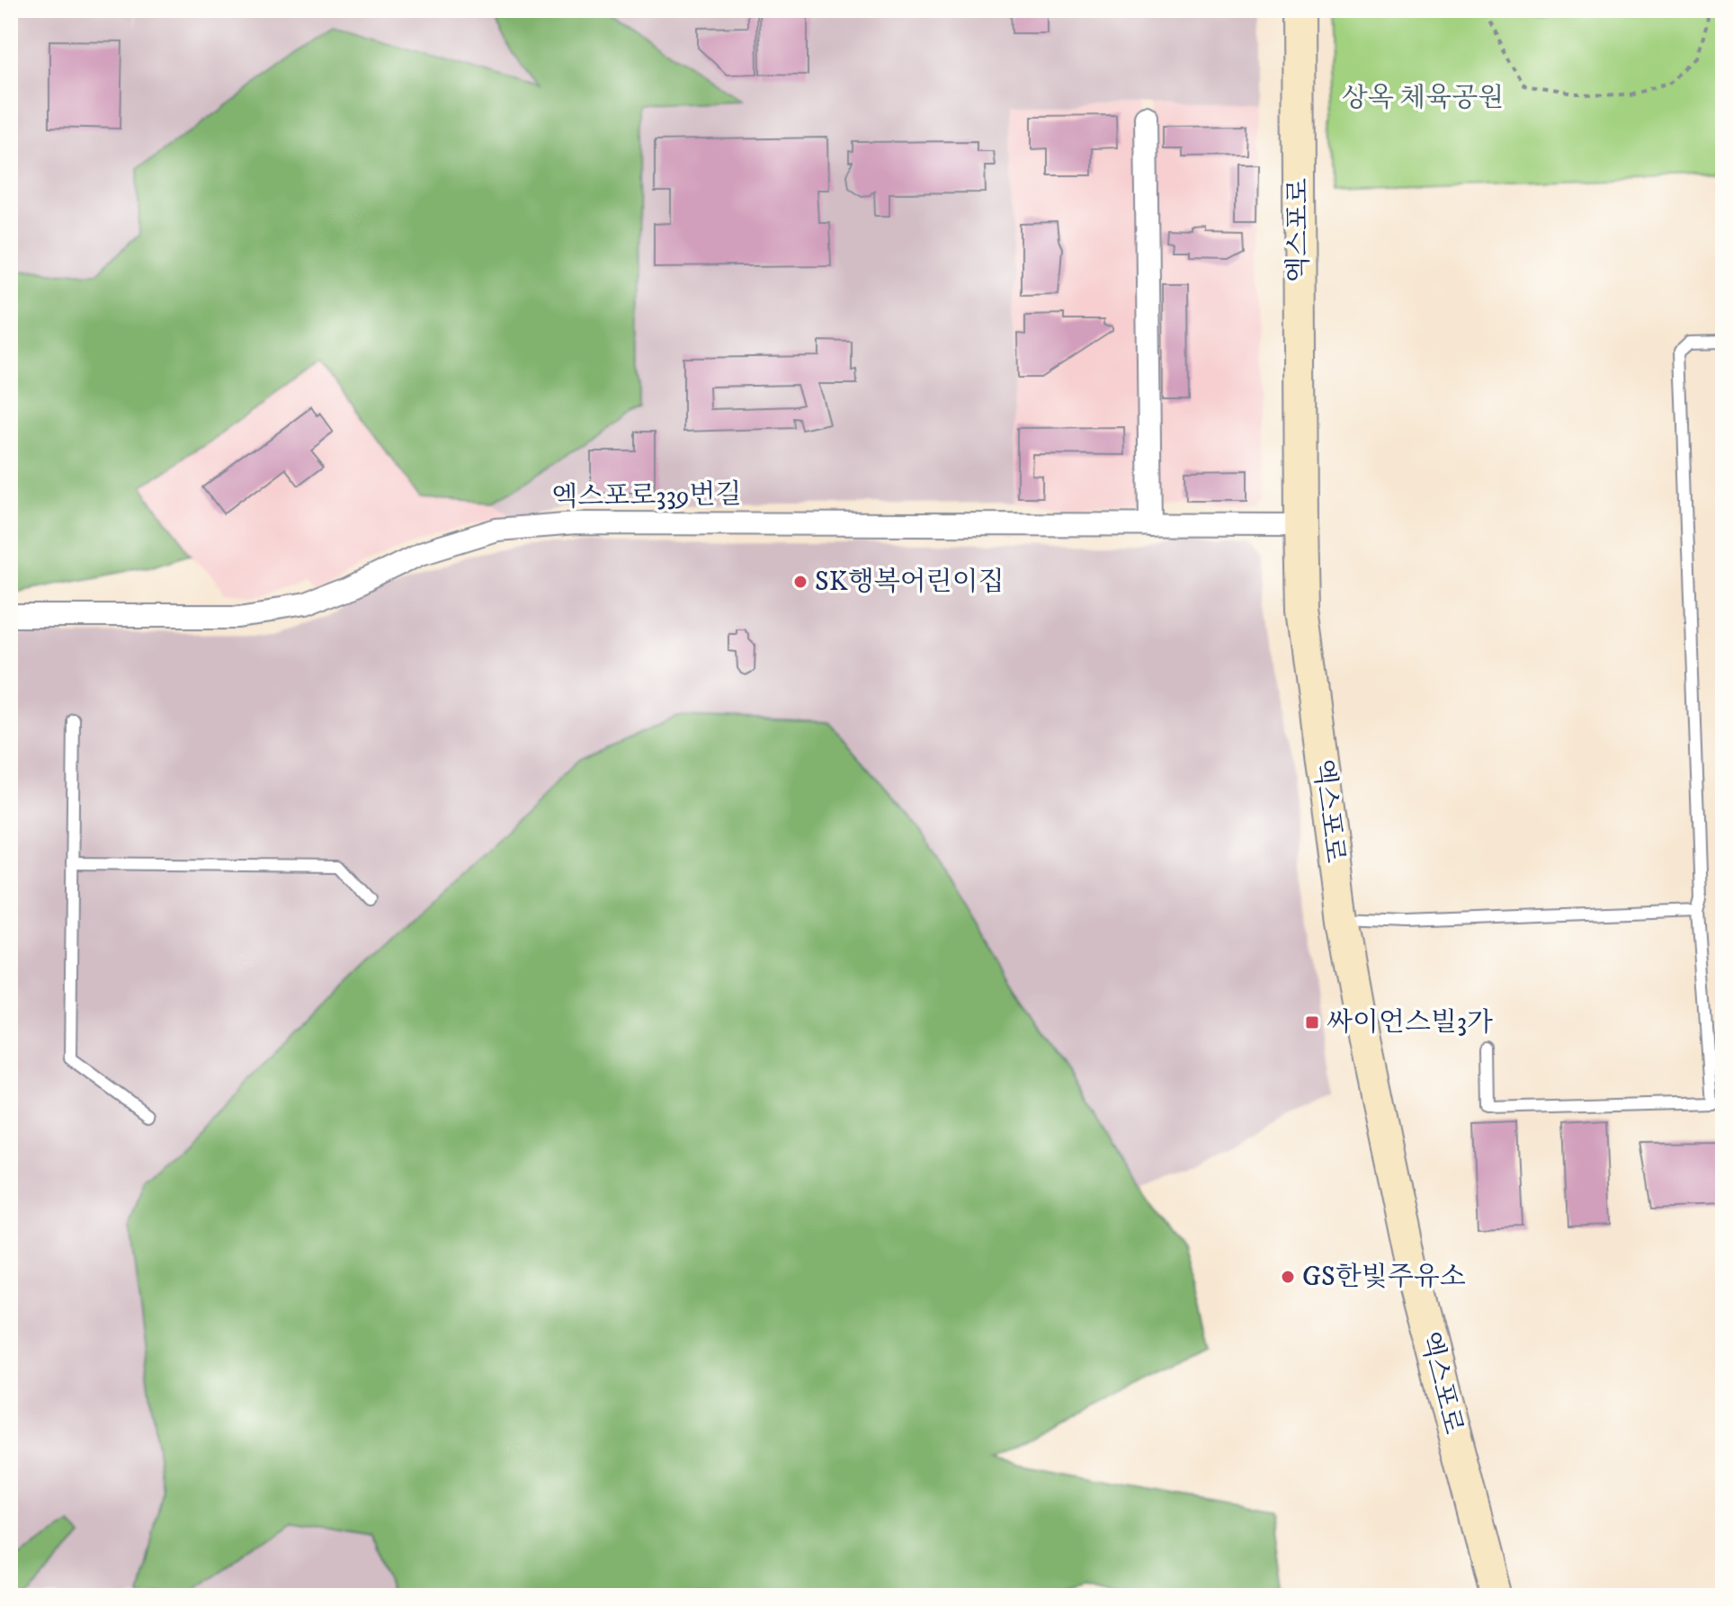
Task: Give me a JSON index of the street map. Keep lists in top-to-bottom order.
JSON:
{
  "streets": {
    "main road": ["엑스포로"],
    "street": ["엑스포로339번길"]
  },
  "crossings": [
    ["엑스포로", "엑스포로339번길"]
  ],
  "parks": ["상옥 체육공원"],
  "places": {
    "other": ["SK행복어린이집", "GS한빛주유소"],
    "transit": ["싸이언스빌3가"]
  }
}
